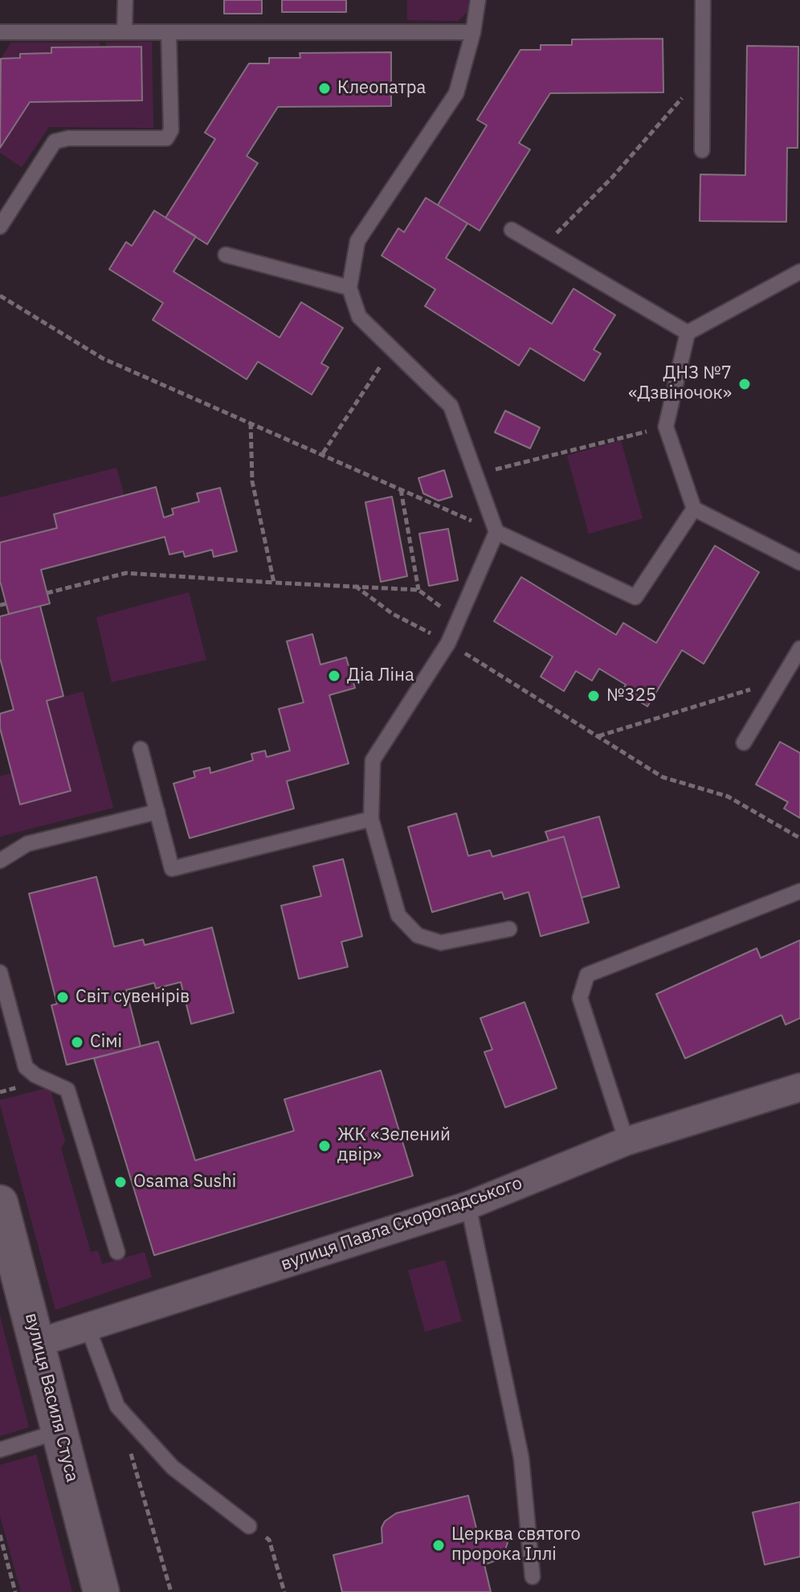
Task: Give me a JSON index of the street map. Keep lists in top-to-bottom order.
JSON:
{
  "streets": {
    "street": ["вулиця Павла Скоропадського", "вулиця Василя Стуса"]
  },
  "crossings": [
    ["вулиця Павла Скоропадського", "вулиця Василя Стуса"]
  ],
  "places": [
    "Клеопатра",
    "ДНЗ №7 «Дзвіночок»",
    "Діа Ліна",
    "№325",
    "Світ сувенірів",
    "Сімі",
    "ЖК «Зелений двір»",
    "Osama Sushi",
    "Церква святого пророка Іллі"
  ]
}
